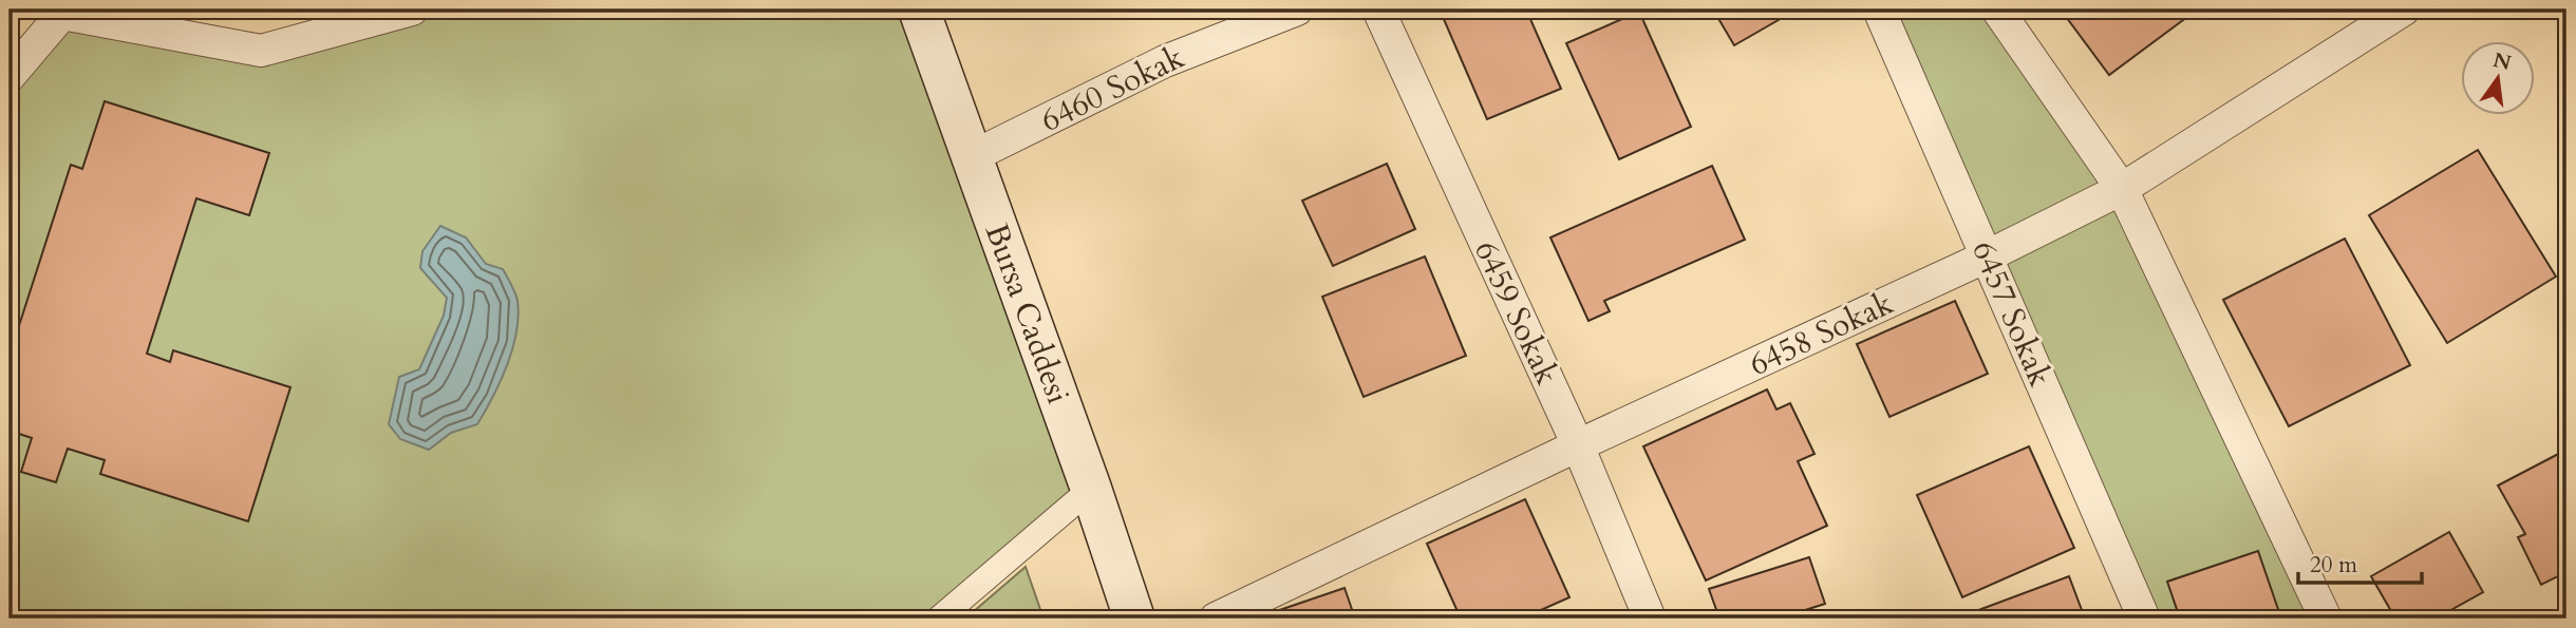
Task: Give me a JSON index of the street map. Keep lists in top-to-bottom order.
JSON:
{
  "streets": {
    "main road": ["Bursa Caddesi"],
    "street": [
      "6460 Sokak",
      "6459 Sokak",
      "6457 Sokak",
      "6458 Sokak"
    ]
  },
  "crossings": [
    ["6460 Sokak", "Bursa Caddesi"],
    ["6459 Sokak", "6458 Sokak"],
    ["6457 Sokak", "6458 Sokak"]
  ],
  "scale_bar": "20 m",
  "north": "top"
}
